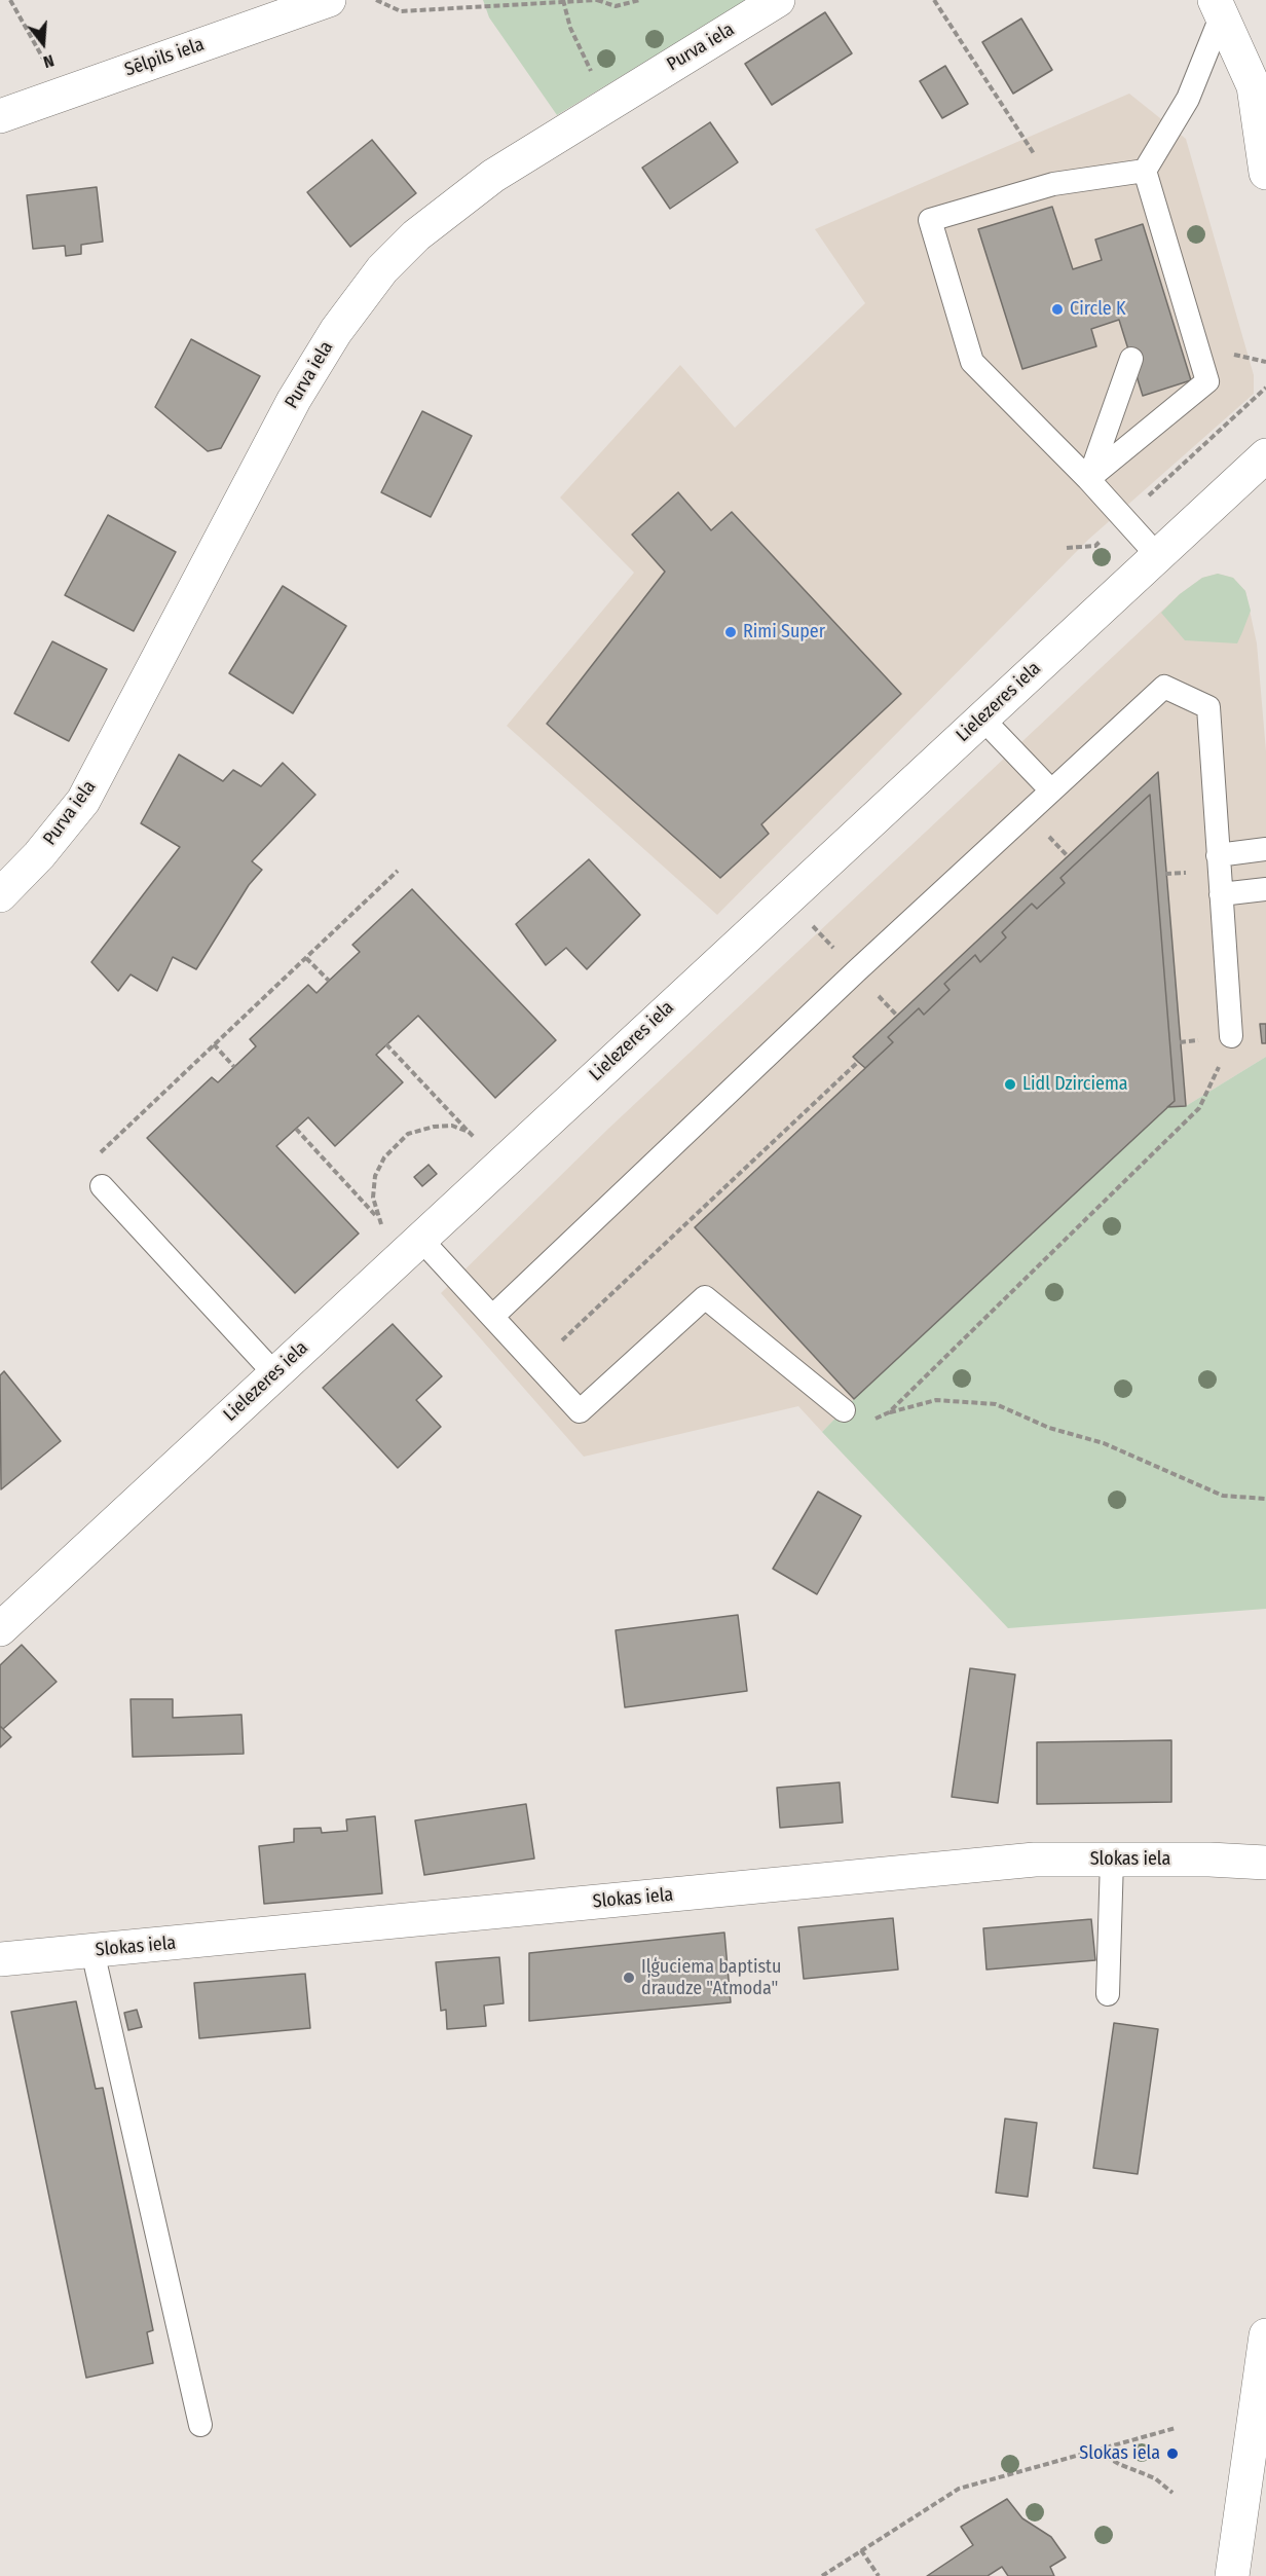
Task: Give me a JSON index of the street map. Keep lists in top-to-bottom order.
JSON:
{
  "streets": {
    "street": [
      "Purva iela",
      "Sēlpils iela",
      "Lielezeres iela",
      "Slokas iela"
    ]
  },
  "places": [
    "Circle K",
    "Rimi Super",
    "Lidl Dzirciema",
    "Iļģuciema baptistu draudze \"Atmoda\"",
    "Slokas iela"
  ],
  "north": "bottom"
}
